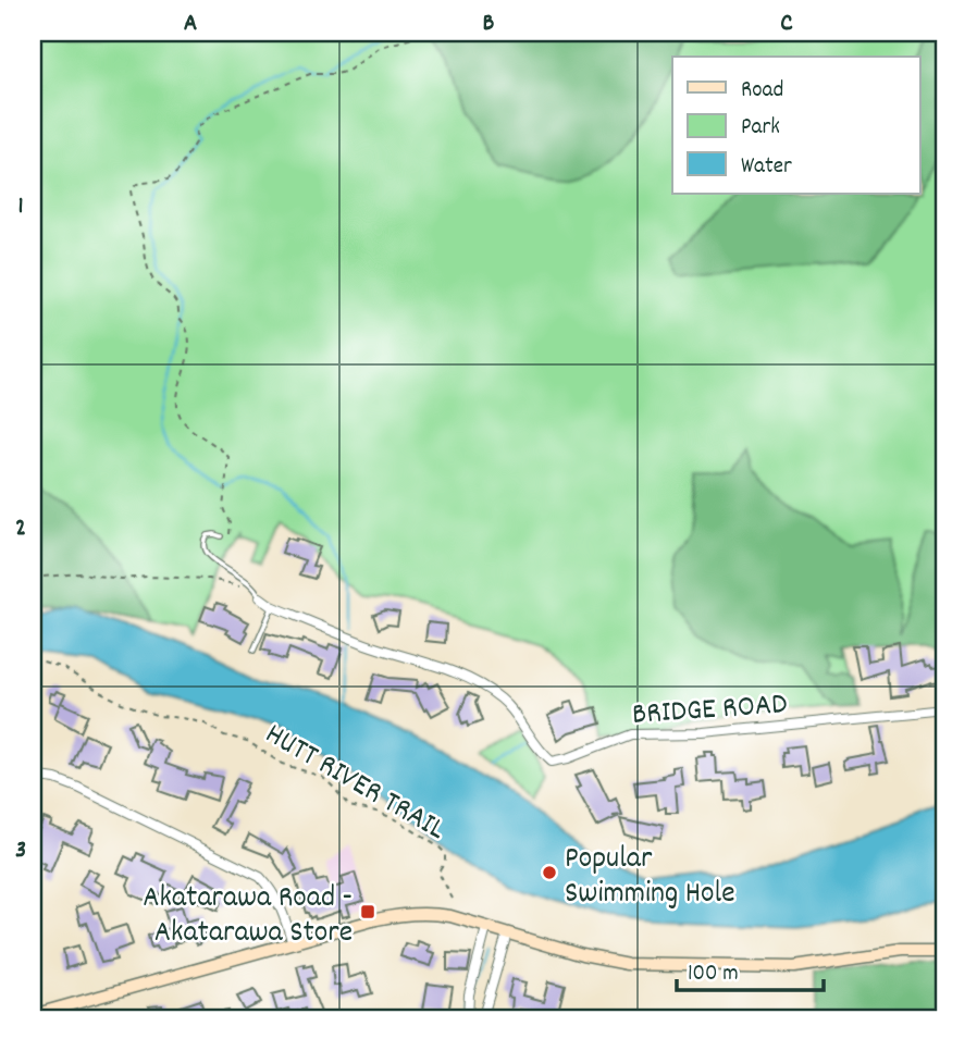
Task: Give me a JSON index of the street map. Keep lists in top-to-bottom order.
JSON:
{
  "streets": {
    "street": ["BRIDGE ROAD"],
    "path": ["HUTT RIVER TRAIL"]
  },
  "places": {
    "other": ["Popular Swimming Hole"],
    "transit": ["Akatarawa Road - Akatarawa Store"]
  },
  "legend": ["Road", "Park", "Water"],
  "scale_bar": "100 m",
  "grid": {
    "columns": ["A", "B", "C"],
    "rows": ["1", "2", "3"]
  }
}
